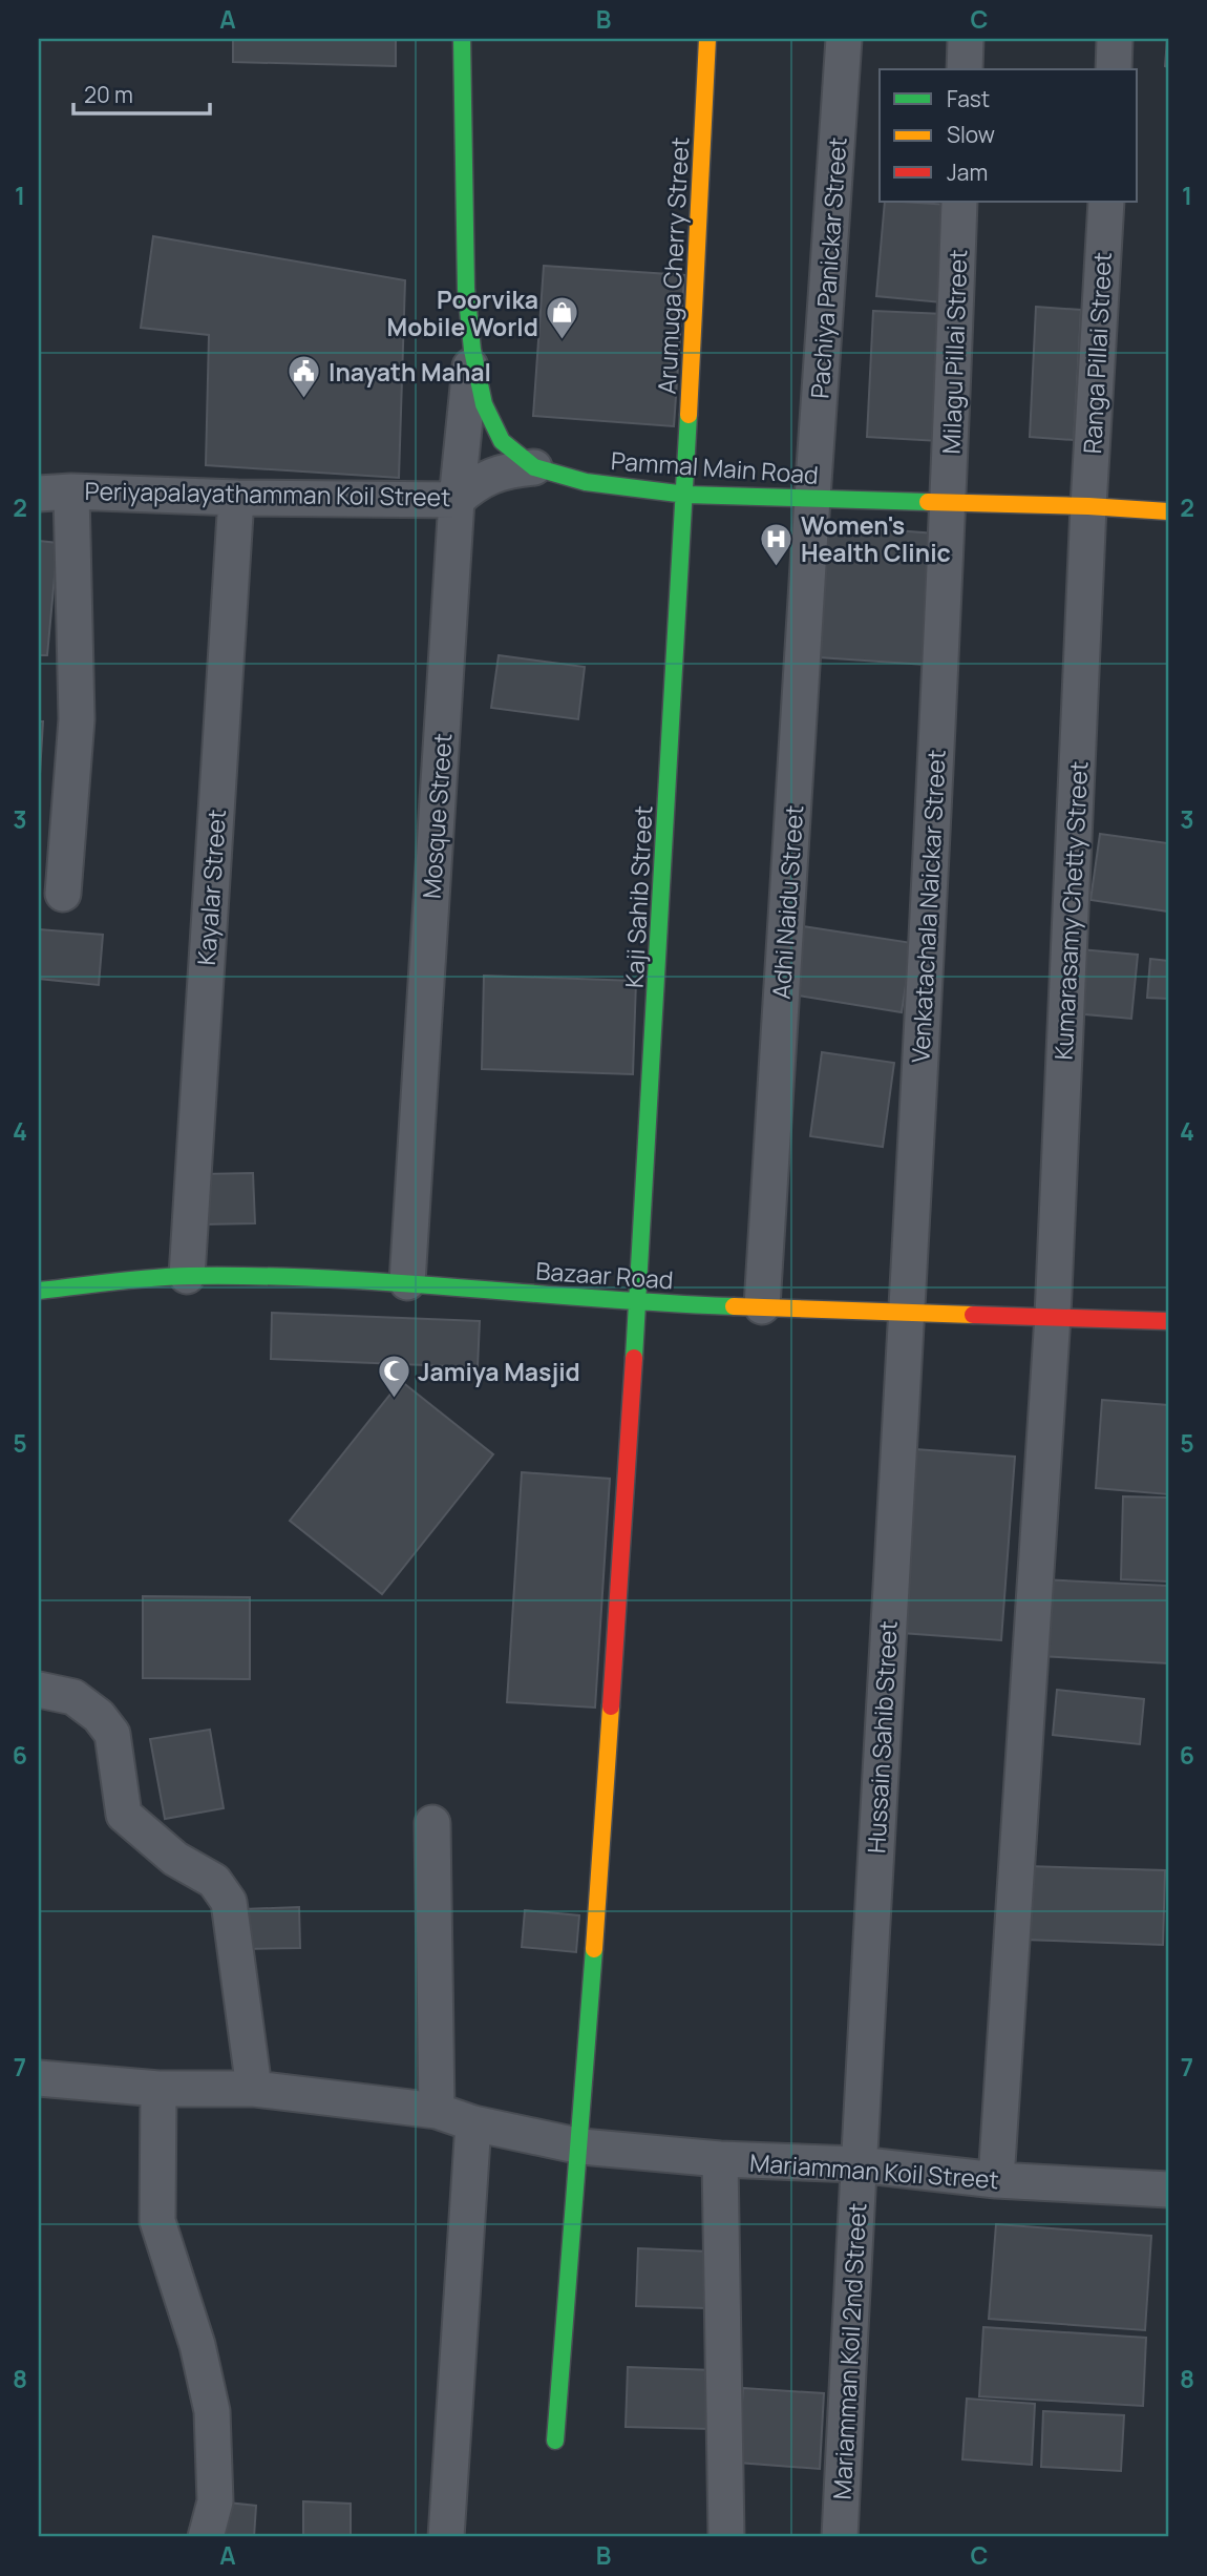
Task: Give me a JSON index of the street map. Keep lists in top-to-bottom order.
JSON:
{
  "streets": {
    "street": [
      "Arumuga Cherry Street",
      "Pachiya Panickar Street",
      "Milagu Pillai Street",
      "Ranga Pillai Street",
      "Pammal Main Road",
      "Periyapalayathamman Koil Street",
      "Mosque Street",
      "Kayalar Street",
      "Kaji Sahib Street",
      "Adhi Naidu Street",
      "Venkatachala Naickar Street",
      "Kumarasamy Chetty Street",
      "Bazaar Road",
      "Hussain Sahib Street",
      "Mariamman Koil Street",
      "Mariamman Koil 2nd Street"
    ]
  },
  "crossings": [
    ["Arumuga Cherry Street", "Pammal Main Road"],
    ["Arumuga Cherry Street", "Kaji Sahib Street"],
    ["Pachiya Panickar Street", "Pammal Main Road"],
    ["Pachiya Panickar Street", "Adhi Naidu Street"],
    ["Milagu Pillai Street", "Pammal Main Road"],
    ["Milagu Pillai Street", "Venkatachala Naickar Street"],
    ["Ranga Pillai Street", "Pammal Main Road"],
    ["Ranga Pillai Street", "Kumarasamy Chetty Street"],
    ["Pammal Main Road", "Periyapalayathamman Koil Street"],
    ["Pammal Main Road", "Mosque Street"],
    ["Pammal Main Road", "Kaji Sahib Street"],
    ["Pammal Main Road", "Adhi Naidu Street"],
    ["Pammal Main Road", "Venkatachala Naickar Street"],
    ["Pammal Main Road", "Kumarasamy Chetty Street"],
    ["Periyapalayathamman Koil Street", "Mosque Street"],
    ["Periyapalayathamman Koil Street", "Kayalar Street"],
    ["Mosque Street", "Bazaar Road"],
    ["Kayalar Street", "Bazaar Road"],
    ["Kaji Sahib Street", "Bazaar Road"],
    ["Kaji Sahib Street", "Mariamman Koil Street"],
    ["Adhi Naidu Street", "Bazaar Road"],
    ["Venkatachala Naickar Street", "Bazaar Road"],
    ["Venkatachala Naickar Street", "Hussain Sahib Street"],
    ["Kumarasamy Chetty Street", "Bazaar Road"],
    ["Kumarasamy Chetty Street", "Mariamman Koil Street"],
    ["Bazaar Road", "Hussain Sahib Street"],
    ["Hussain Sahib Street", "Mariamman Koil Street"],
    ["Hussain Sahib Street", "Mariamman Koil 2nd Street"],
    ["Mariamman Koil Street", "Mariamman Koil 2nd Street"]
  ],
  "places": {
    "shop": ["Poorvika Mobile World"],
    "public building": ["Inayath Mahal"],
    "hospital": ["Women's Health Clinic"],
    "mosque": ["Jamiya Masjid"]
  },
  "legend": ["Fast", "Slow", "Jam"],
  "scale_bar": "20 m",
  "grid": {
    "columns": ["A", "B", "C"],
    "rows": [
      "1",
      "2",
      "3",
      "4",
      "5",
      "6",
      "7",
      "8"
    ]
  }
}
